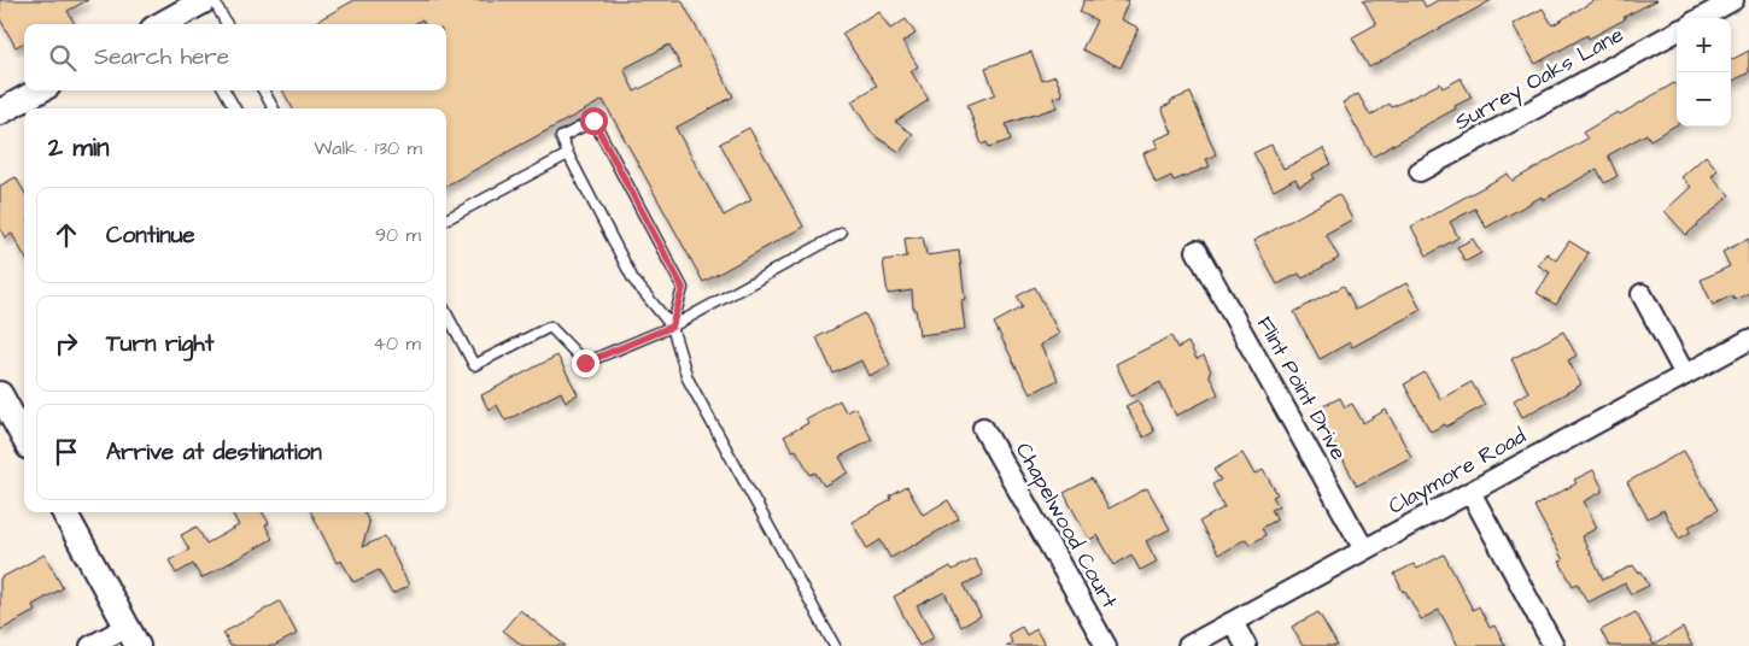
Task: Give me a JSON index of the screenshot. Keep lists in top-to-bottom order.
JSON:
{
  "streets": {
    "street": [
      "Surrey Oaks Lane",
      "Flint Point Drive",
      "Claymore Road",
      "Chapelwood Court"
    ]
  },
  "crossings": [
    ["Flint Point Drive", "Claymore Road"]
  ],
  "page": {
    "map_buttons": ["+", "−"],
    "search": "Search here",
    "heading": ["2 min", "Walk · 130 m"],
    "list": [
      ["Continue", "90 m"],
      ["Turn right", "40 m"],
      "Arrive at destination"
    ]
  }
}
